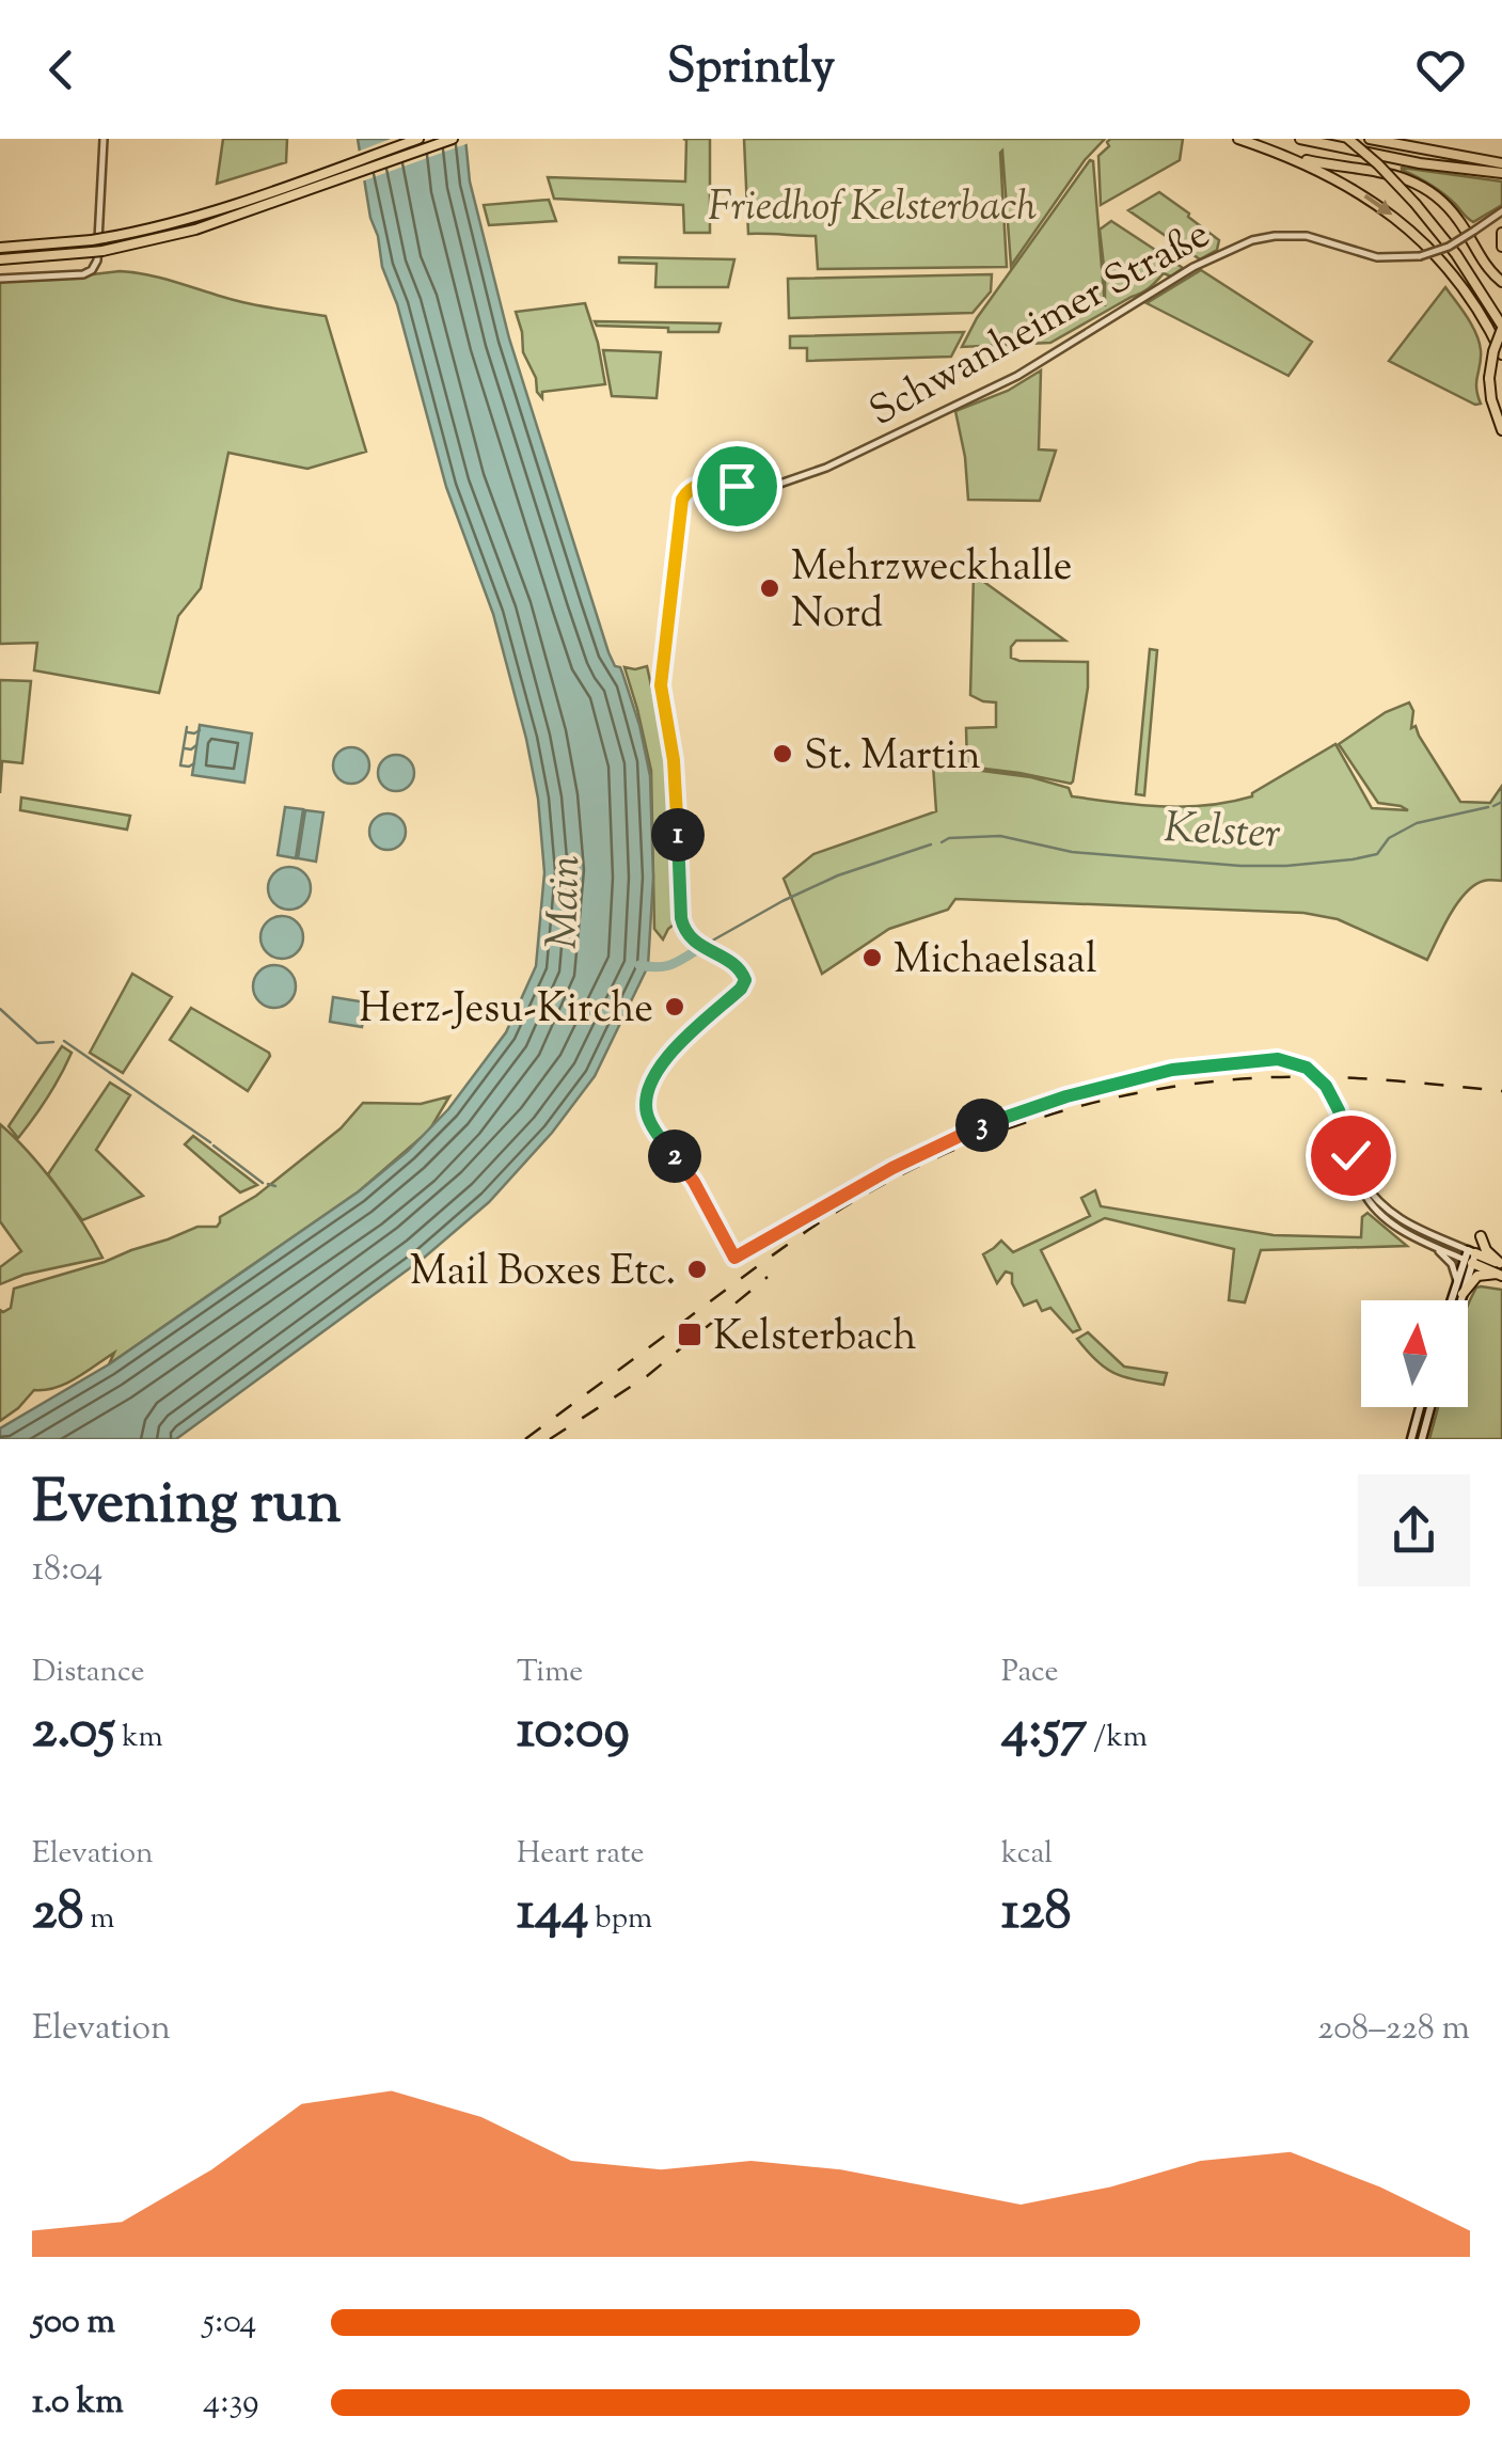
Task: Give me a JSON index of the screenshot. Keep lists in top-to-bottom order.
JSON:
{
  "streets": {
    "street": ["Schwanheimer Straße"]
  },
  "water": ["Kelster", "Main"],
  "parks": ["Friedhof Kelsterbach"],
  "places": {
    "other": [
      "Mehrzweckhalle Nord",
      "St. Martin",
      "Michaelsaal",
      "Herz-Jesu-Kirche",
      "Mail Boxes Etc."
    ],
    "transit": ["Kelsterbach"]
  },
  "north": "top",
  "page": {
    "header": "Sprintly",
    "pins": ["1", "3", "2"],
    "heading": ["Evening run", "18:04"],
    "stats": [
      ["Distance", "2.05 km"],
      ["Time", "10:09"],
      ["Pace", "4:57 /km"],
      ["Elevation", "28 m"],
      ["Heart rate", "144 bpm"],
      ["kcal", "128"]
    ],
    "chart": ["Elevation", "208–228 m"],
    "list": [
      {
        "name": "500 m",
        "note": "5:04"
      },
      {
        "name": "1.0 km",
        "note": "4:39"
      }
    ]
  }
}
